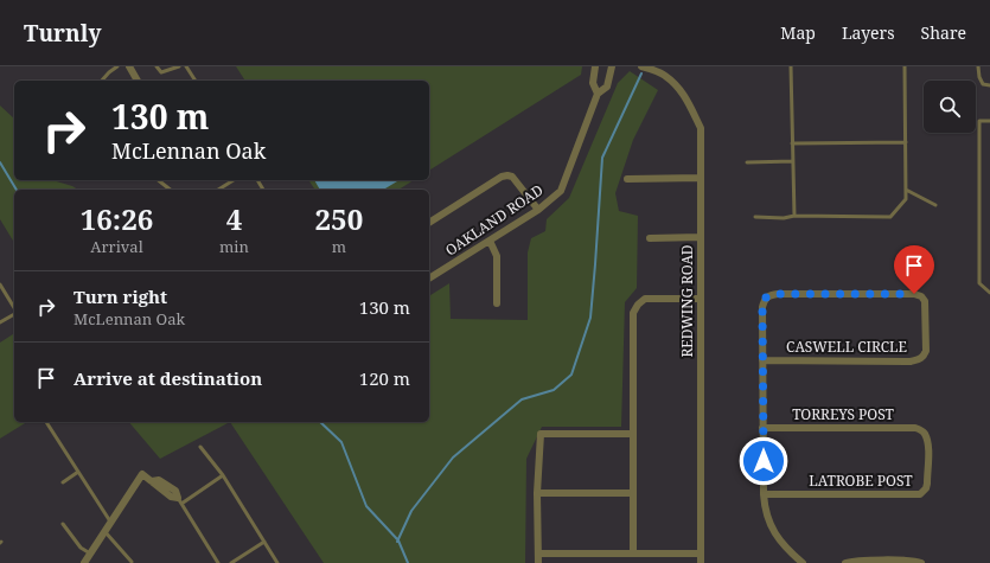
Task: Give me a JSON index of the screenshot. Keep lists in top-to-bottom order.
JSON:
{
  "streets": {
    "street": [
      "OAKLAND ROAD",
      "REDWING ROAD",
      "CASWELL CIRCLE",
      "TORREYS POST",
      "LATROBE POST"
    ]
  },
  "crossings": [
    ["TORREYS POST", "LATROBE POST"]
  ],
  "page": {
    "header": "Turnly",
    "nav": ["Map", "Layers", "Share"],
    "turn": ["130 m", "McLennan Oak"],
    "eta": [
      "16:26",
      "Arrival",
      "4",
      "min",
      "250",
      "m"
    ],
    "list": [
      {
        "name": "Turn right",
        "note": "McLennan Oak",
        "value": "130 m"
      },
      {
        "name": "Arrive at destination",
        "value": "120 m"
      }
    ]
  }
}
